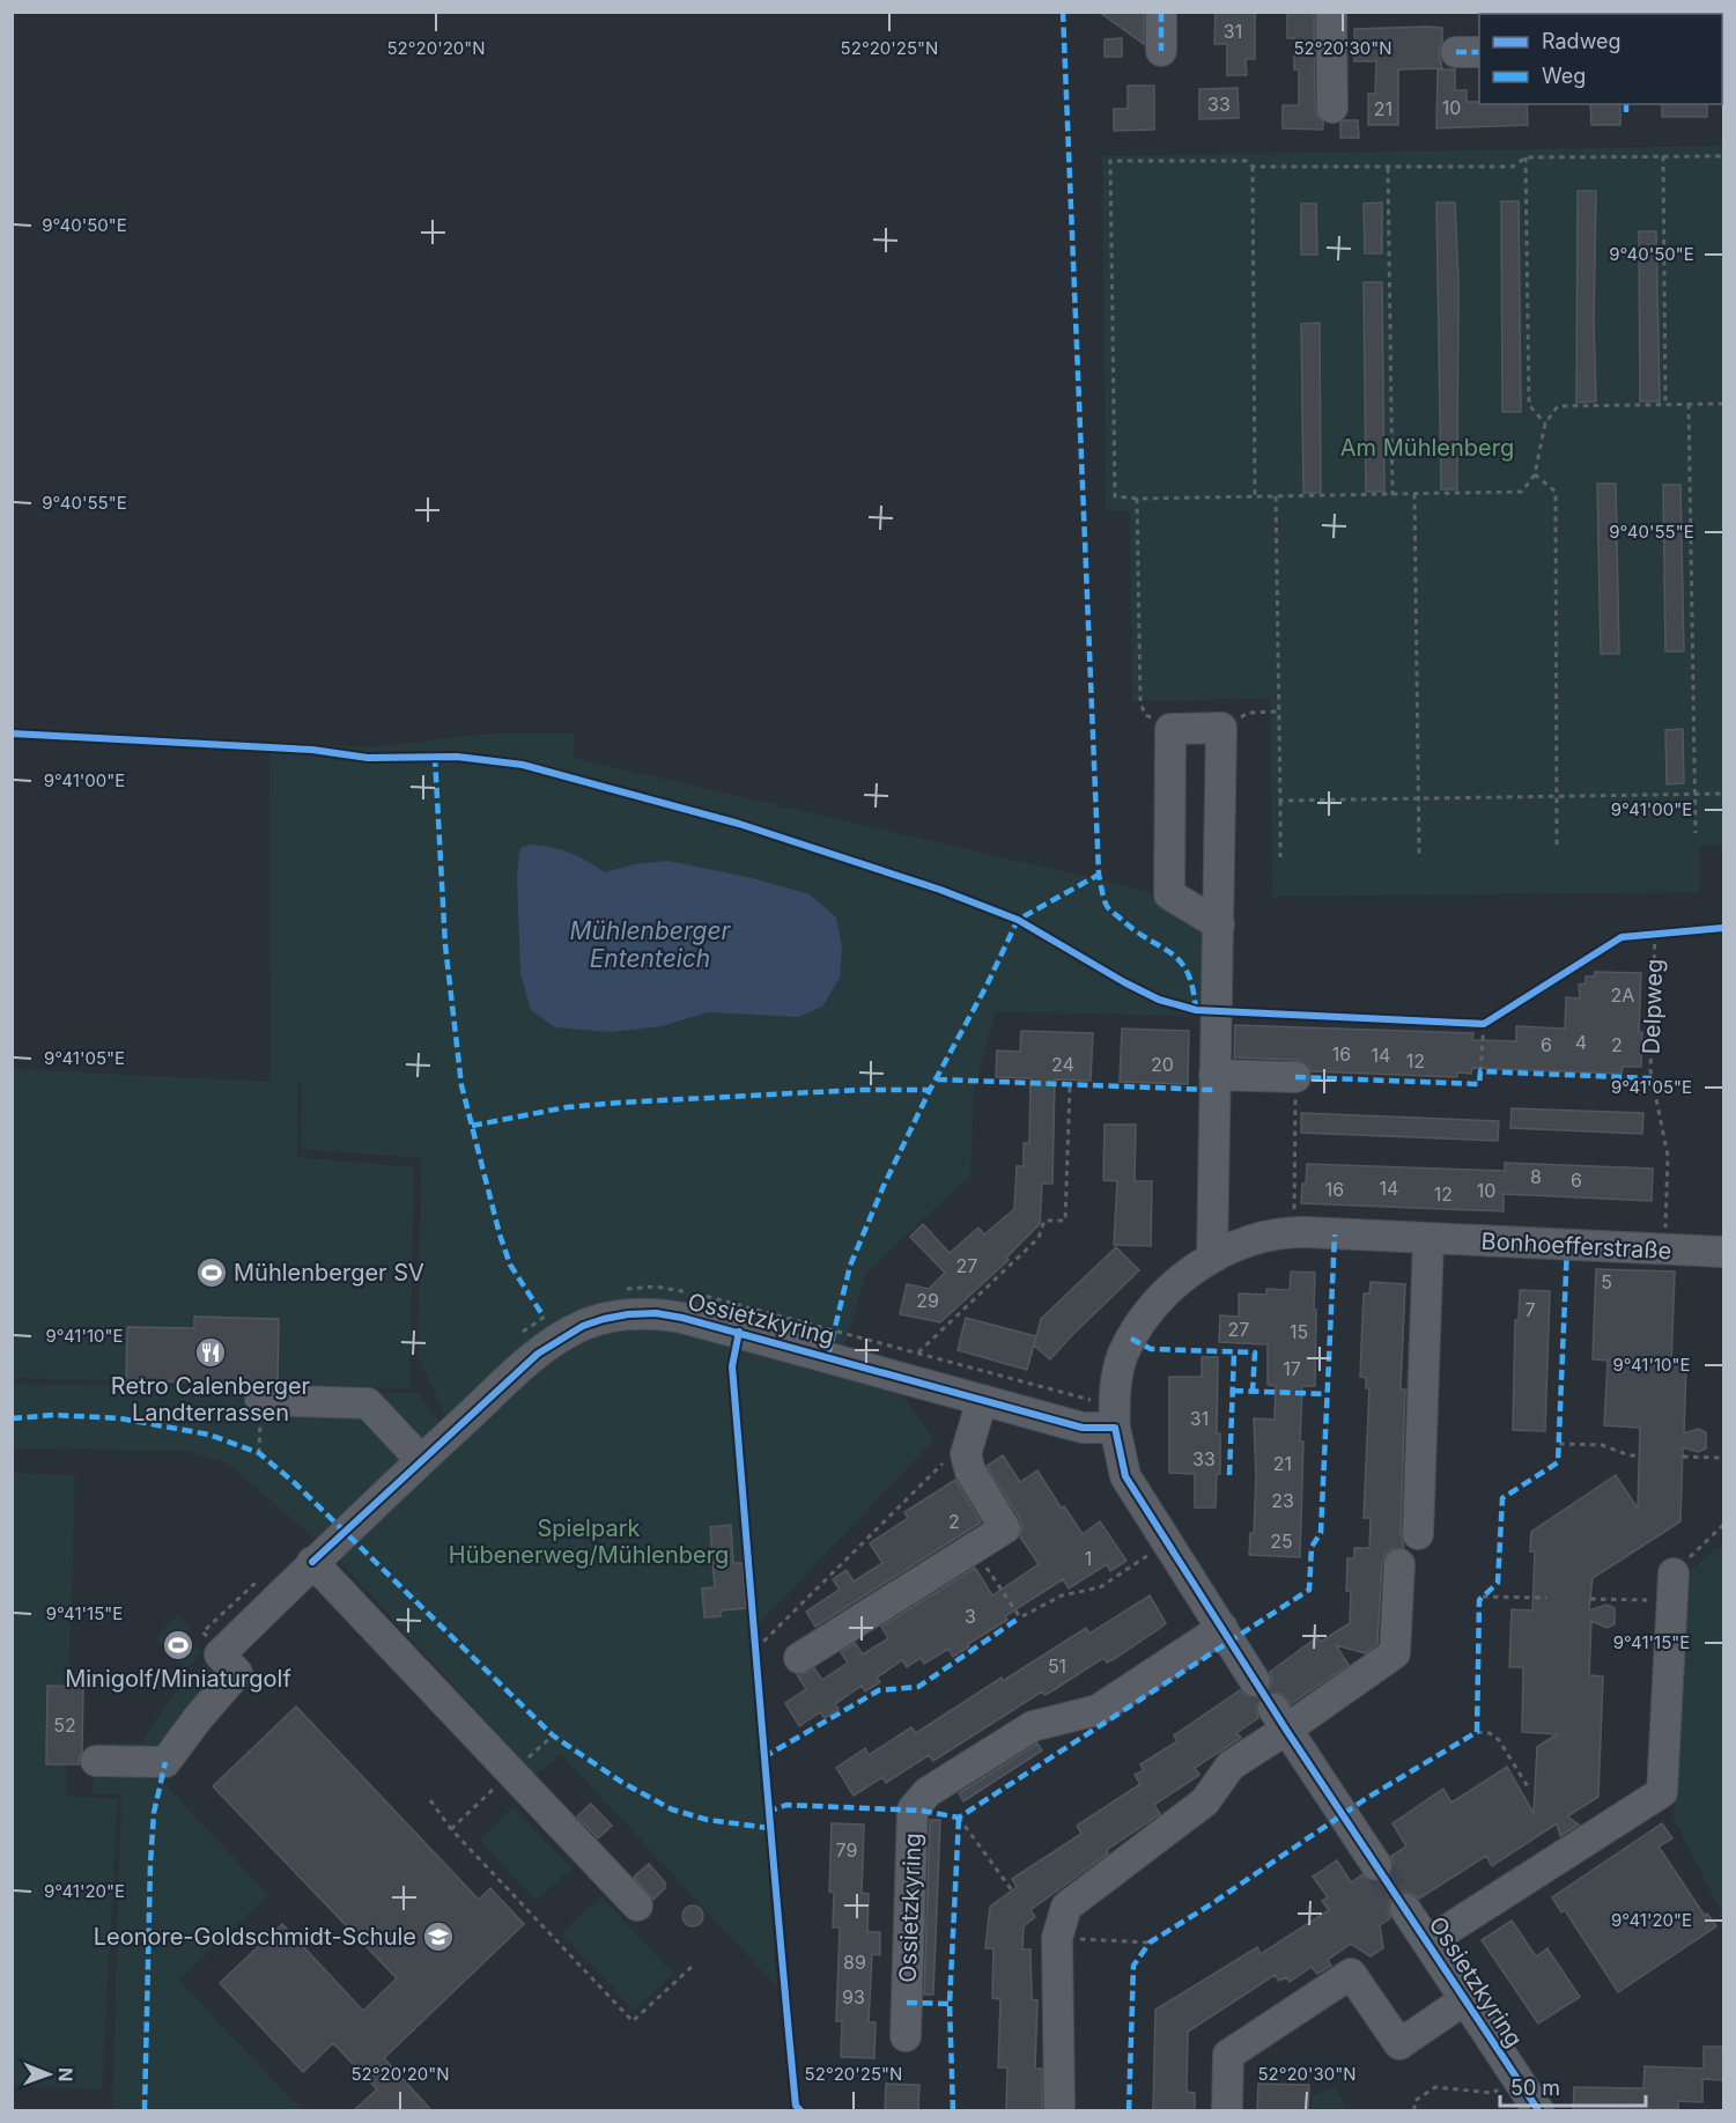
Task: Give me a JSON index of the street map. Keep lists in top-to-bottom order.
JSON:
{
  "streets": {
    "street": ["Bonhoefferstraße", "Ossietzkyring"],
    "path": ["Delpweg"]
  },
  "crossings": [
    ["Delpweg", "Bonhoefferstraße"],
    ["Bonhoefferstraße", "Ossietzkyring"]
  ],
  "water": ["Mühlenberger Ententeich"],
  "parks": ["Am Mühlenberg", "Spielpark Hübenerweg/Mühlenberg"],
  "places": {
    "sports": ["Mühlenberger SV", "Minigolf/Miniaturgolf"],
    "restaurant": ["Retro Calenberger Landterrassen"],
    "school or university": ["Leonore-Goldschmidt-Schule"]
  },
  "house_numbers": [
    "31",
    "33",
    "10",
    "21",
    "2A",
    "4",
    "6",
    "2",
    "16",
    "14",
    "12",
    "24",
    "20",
    "8",
    "6",
    "14",
    "16",
    "10",
    "12",
    "27",
    "5",
    "29",
    "7",
    "27",
    "15",
    "17",
    "31",
    "33",
    "21",
    "23",
    "2",
    "25",
    "1",
    "3",
    "51",
    "52",
    "79",
    "89",
    "93"
  ],
  "legend": ["Radweg", "Weg"],
  "scale_bar": "50 m",
  "north": "right",
  "coordinates": [
    "52°20'20\"N",
    "52°20'25\"N",
    "52°20'30\"N",
    "9°40'50\"E",
    "9°40'55\"E",
    "9°41'00\"E",
    "9°41'05\"E",
    "9°41'10\"E",
    "9°41'15\"E",
    "9°41'20\"E"
  ]
}
